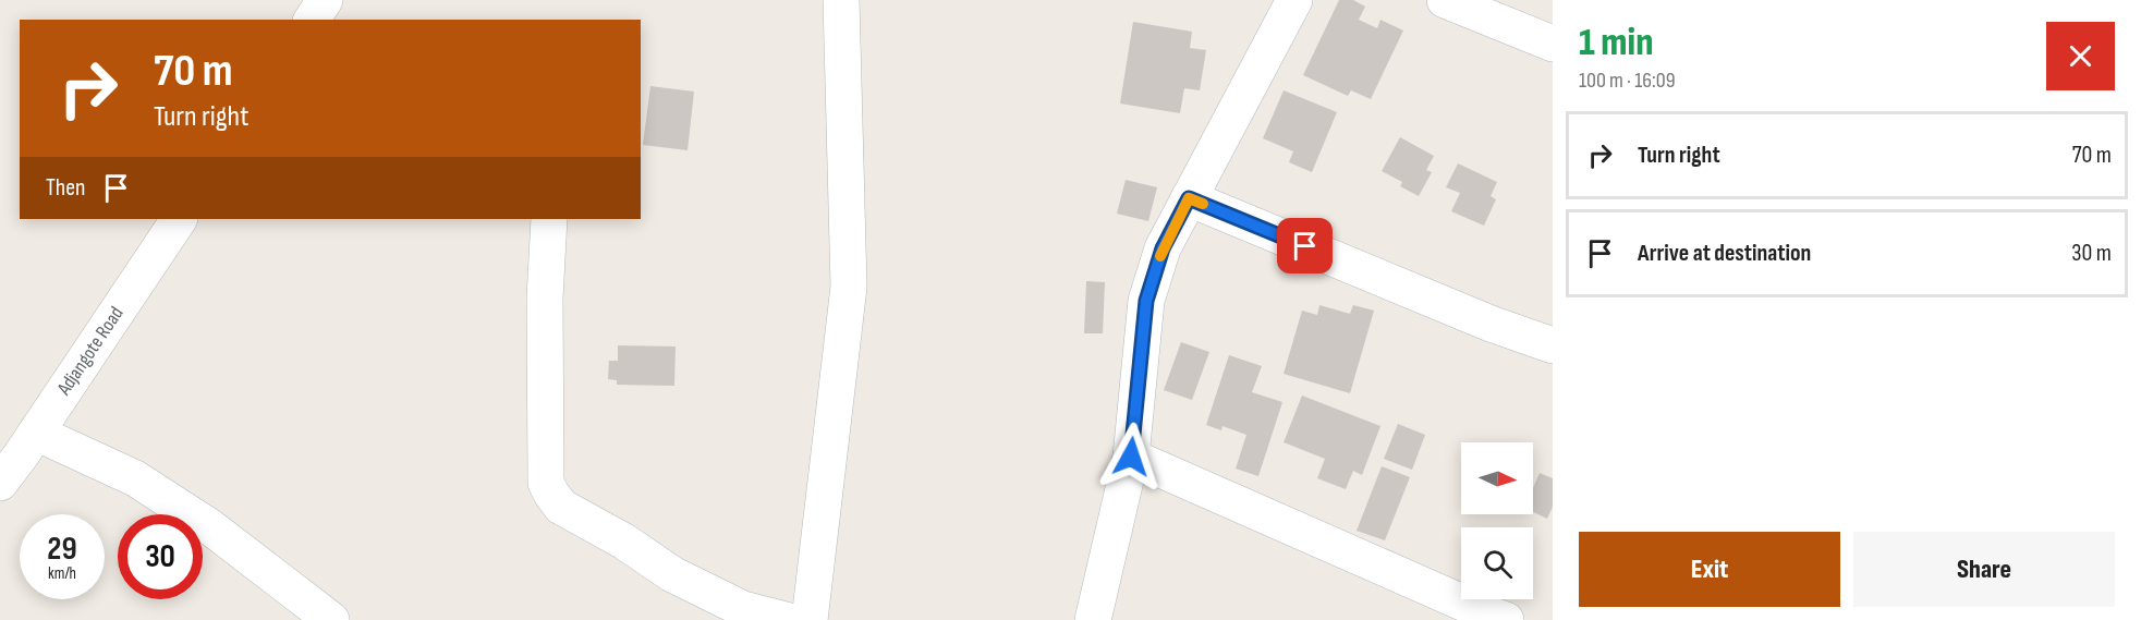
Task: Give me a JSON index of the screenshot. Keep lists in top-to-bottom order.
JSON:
{
  "streets": {
    "street": ["Adjangote Road"]
  },
  "north": "right",
  "page": {
    "heading": ["1 min", "100 m · 16:09"],
    "turn": ["70 m", "Turn right"],
    "list": [
      {
        "name": "Turn right",
        "value": "70 m"
      },
      {
        "name": "Arrive at destination",
        "value": "30 m"
      }
    ],
    "then": "Then",
    "speed": "29 km/h",
    "limit": "30",
    "buttons": ["Exit", "Share"]
  }
}
